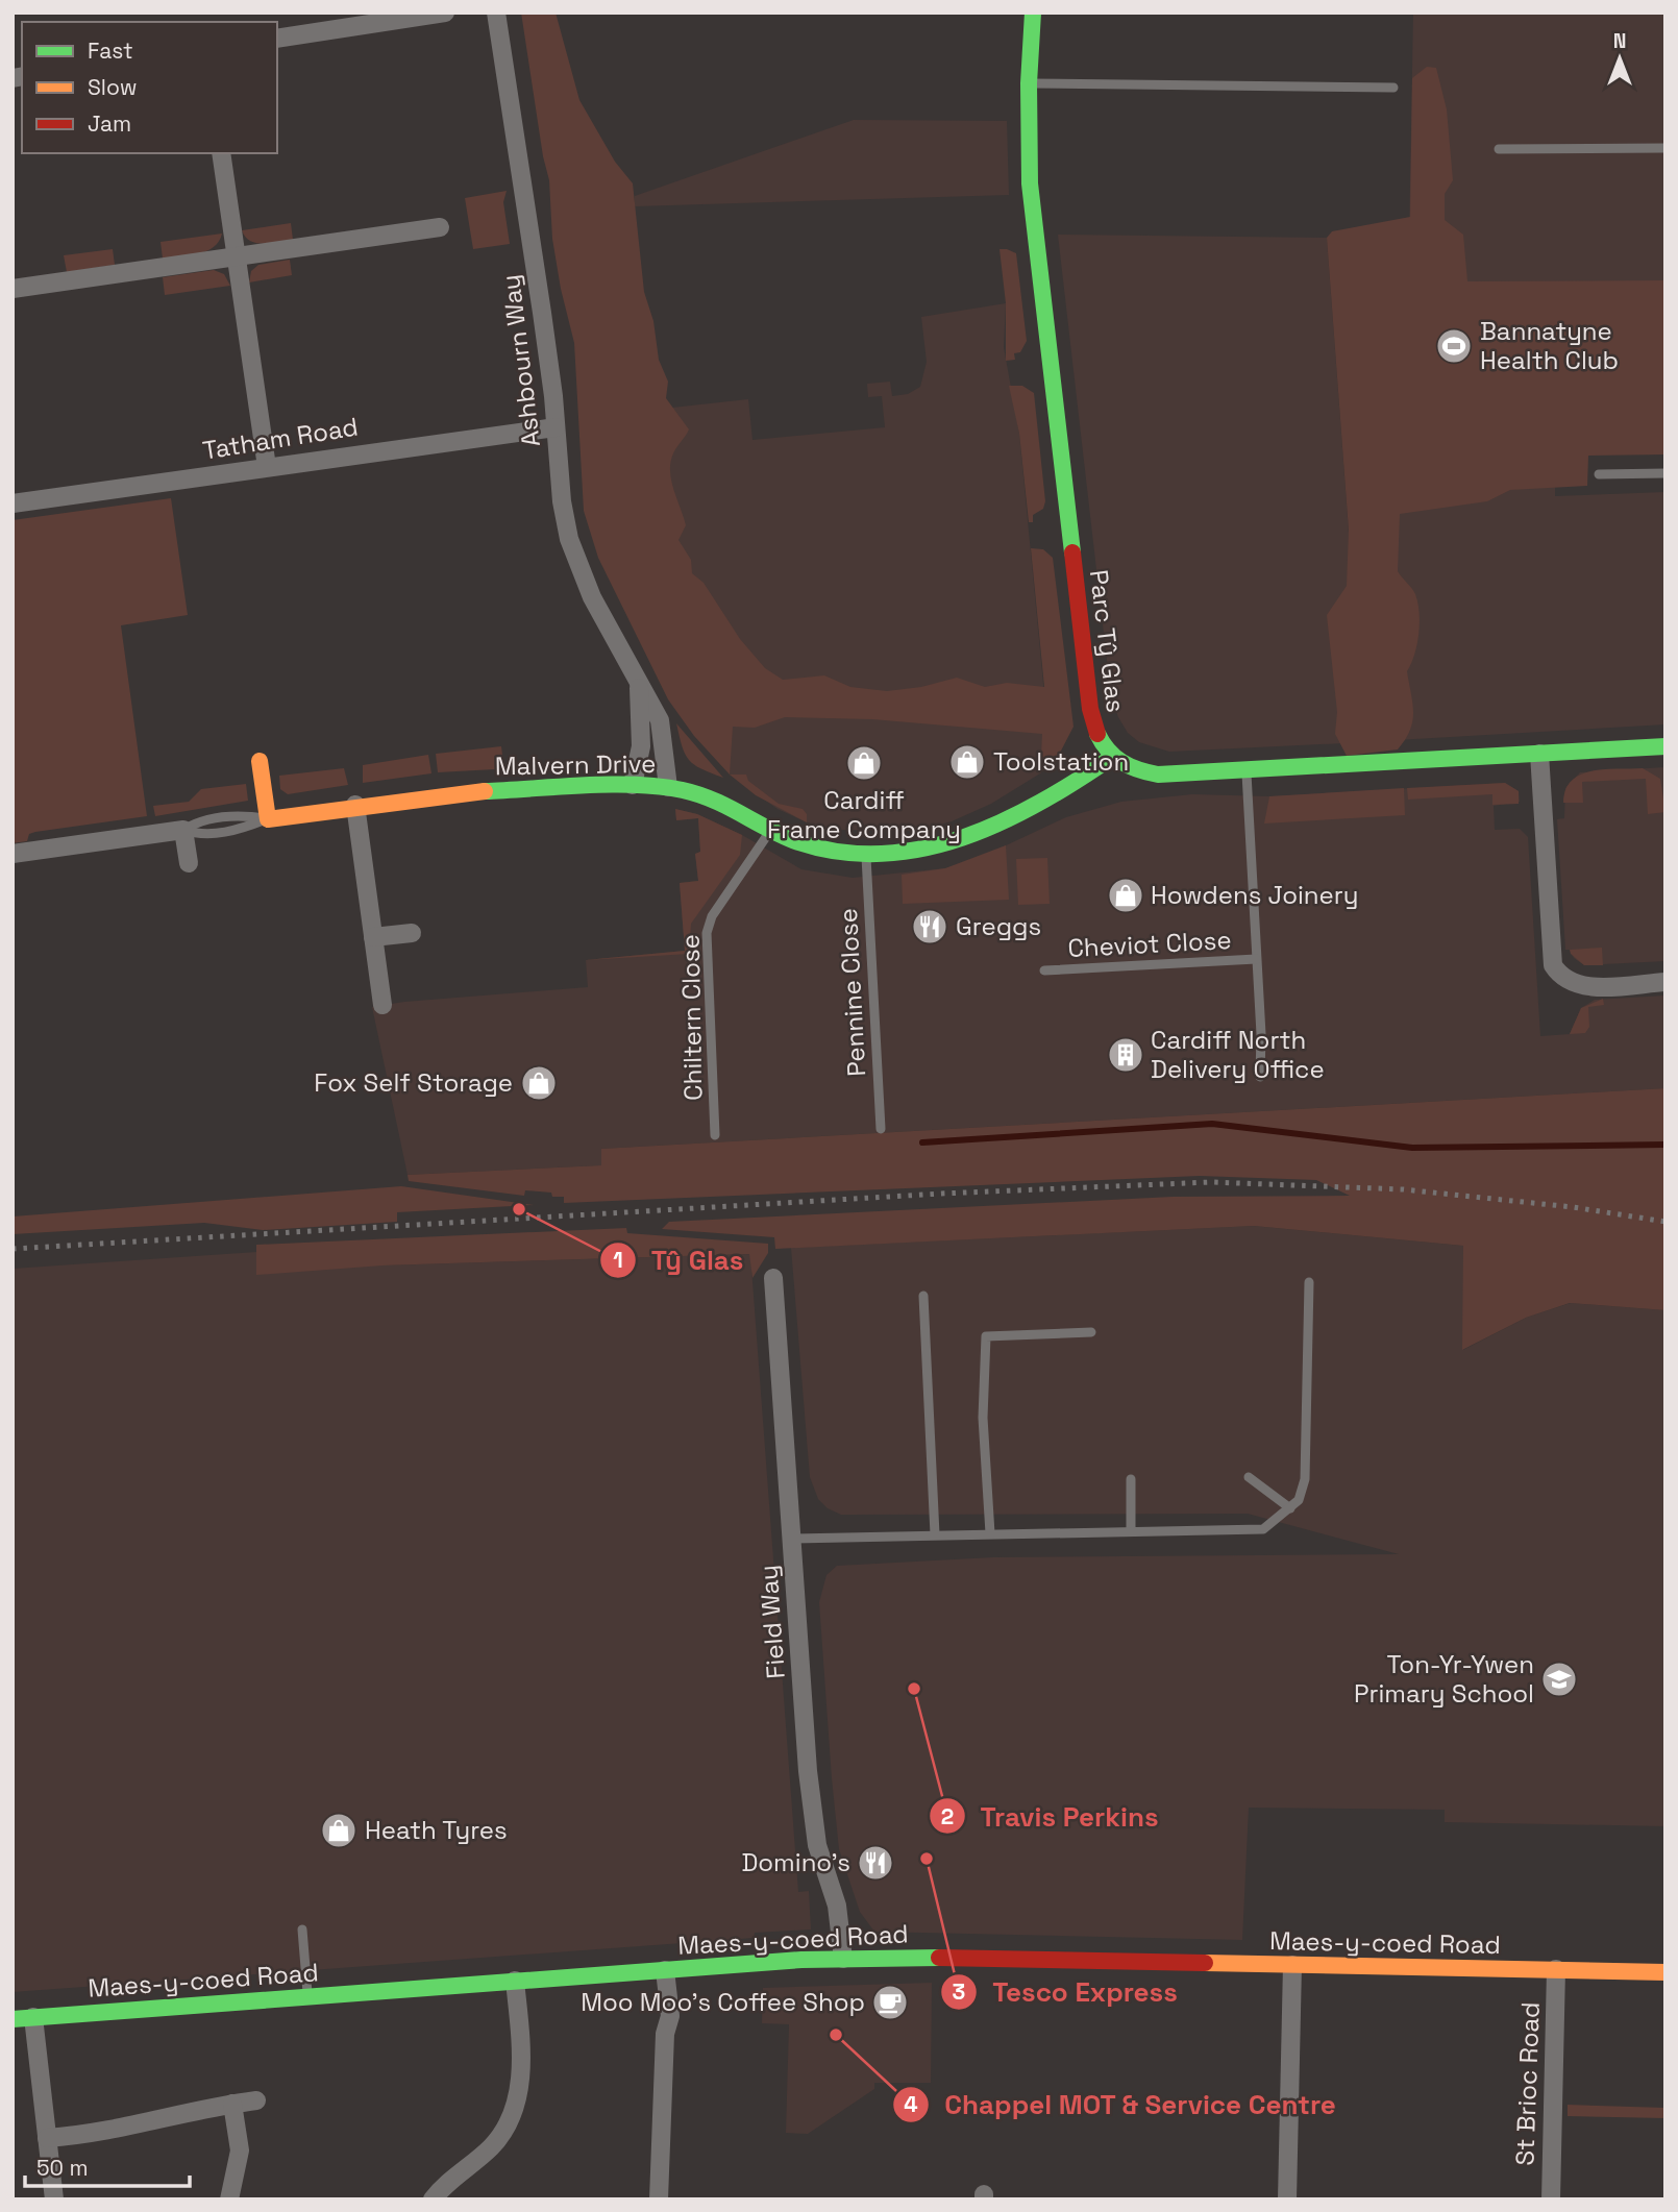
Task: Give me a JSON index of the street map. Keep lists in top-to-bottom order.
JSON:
{
  "streets": {
    "street": [
      "Ashbourn Way",
      "Tatham Road",
      "Parc Tŷ Glas",
      "Malvern Drive",
      "Field Way",
      "Maes-y-coed Road",
      "St Brioc Road"
    ],
    "lane": ["Cheviot Close", "Pennine Close", "Chiltern Close"]
  },
  "crossings": [
    ["Ashbourn Way", "Tatham Road"],
    ["Ashbourn Way", "Malvern Drive"],
    ["Parc Tŷ Glas", "Malvern Drive"],
    ["Malvern Drive", "Pennine Close"],
    ["Malvern Drive", "Chiltern Close"],
    ["Field Way", "Maes-y-coed Road"],
    ["Maes-y-coed Road", "St Brioc Road"]
  ],
  "places": {
    "sports": ["Bannatyne Health Club"],
    "shop": [
      "Toolstation",
      "Cardiff Frame Company",
      "Howdens Joinery",
      "Fox Self Storage",
      "Heath Tyres"
    ],
    "restaurant": ["Greggs", "Domino's"],
    "building": ["Cardiff North Delivery Office"],
    "other": [
      "Tŷ Glas",
      "Travis Perkins",
      "Tesco Express",
      "Chappel MOT & Service Centre"
    ],
    "school or university": ["Ton-Yr-Ywen Primary School"],
    "cafe": ["Moo Moo's Coffee Shop"]
  },
  "legend": ["Fast", "Slow", "Jam"],
  "scale_bar": "50 m",
  "north": "top"
}
